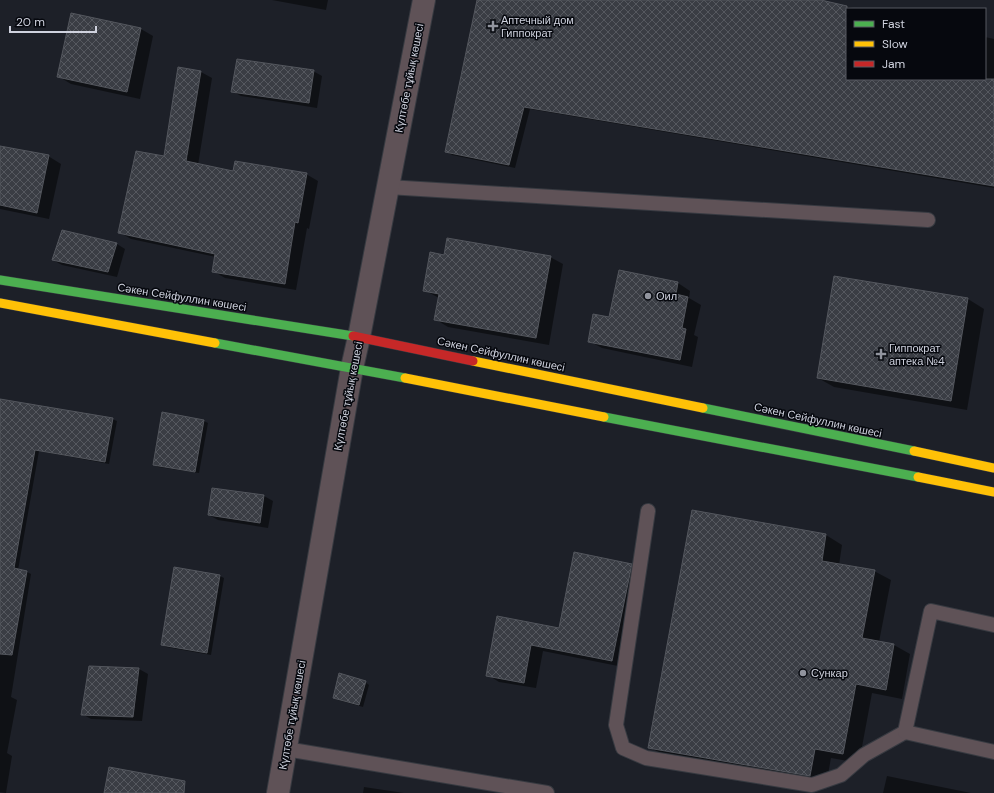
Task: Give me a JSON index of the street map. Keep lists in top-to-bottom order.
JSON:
{
  "streets": {
    "street": ["Күлтөбе тұйық көшесі", "Сәкен Сейфуллин көшесі"]
  },
  "crossings": [
    ["Күлтөбе тұйық көшесі", "Сәкен Сейфуллин көшесі"]
  ],
  "places": {
    "health": ["Аптечный дом Гиппократ", "Гиппократ аптека №4"],
    "other": ["Оил", "Сункар"]
  },
  "legend": ["Fast", "Slow", "Jam"],
  "scale_bar": "20 m"
}
